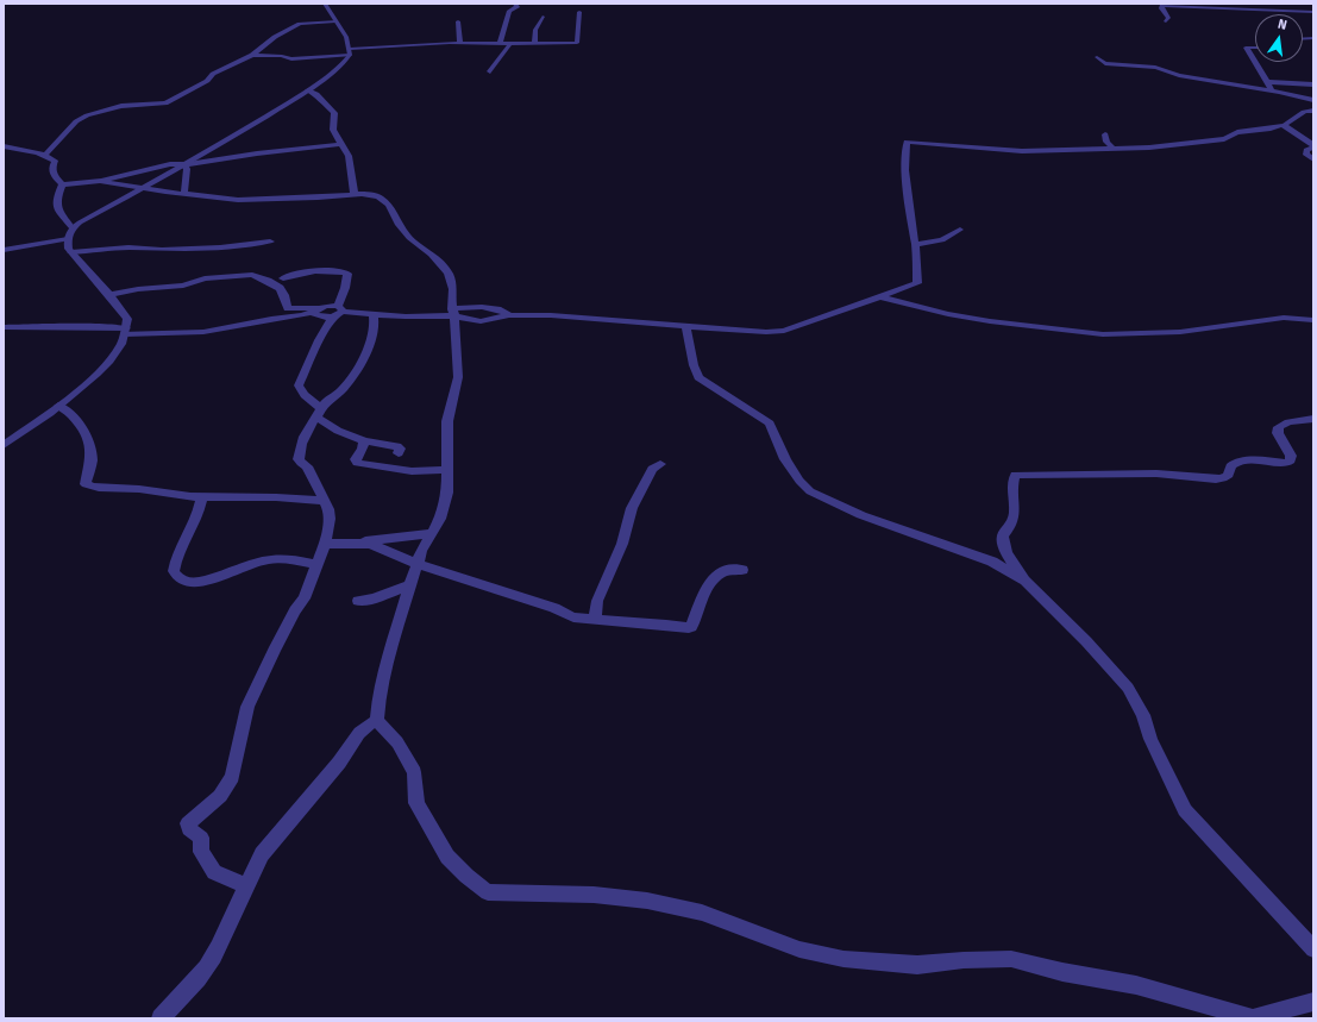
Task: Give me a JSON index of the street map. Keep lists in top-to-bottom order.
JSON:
{
  "north": "top"
}
